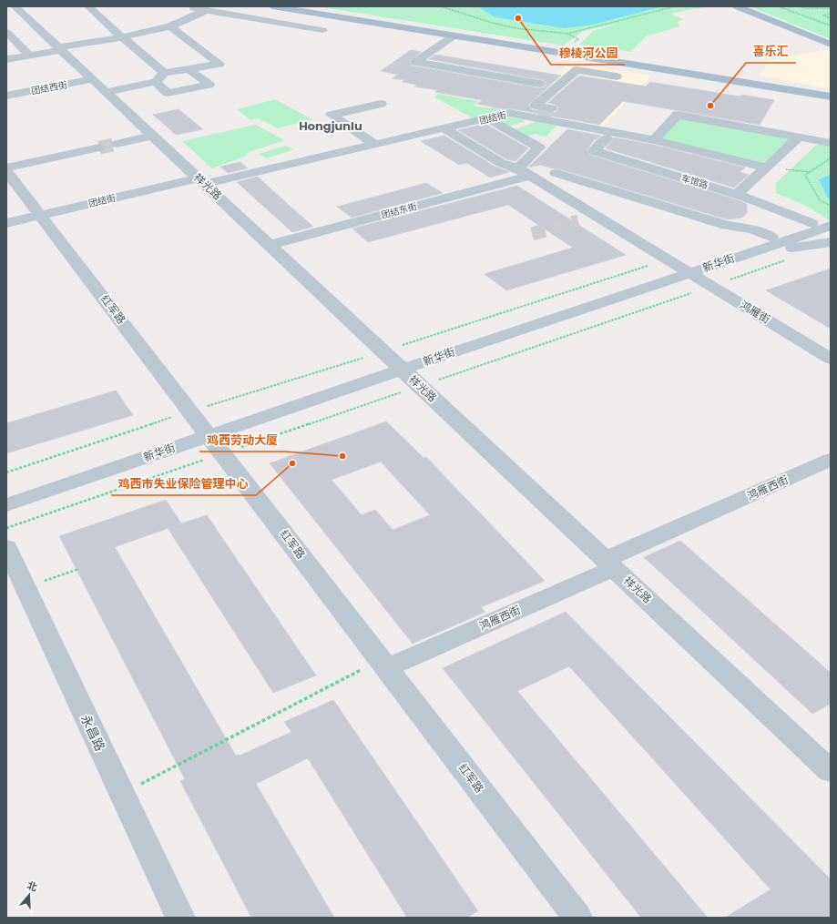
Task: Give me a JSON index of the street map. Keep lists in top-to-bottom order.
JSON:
{
  "streets": {
    "street": [
      "团结西街",
      "团结街",
      "车馆路",
      "祥光路",
      "团结东街",
      "新华街",
      "红军路",
      "鸿雁街",
      "鸿雁西街",
      "永昌路"
    ]
  },
  "crossings": [
    ["团结西街", "祥光路"],
    ["团结街", "车馆路"],
    ["团结街", "祥光路"],
    ["团结街", "红军路"],
    ["团结街", "鸿雁街"],
    ["车馆路", "新华街"],
    ["祥光路", "团结东街"],
    ["祥光路", "新华街"],
    ["祥光路", "鸿雁西街"],
    ["团结东街", "鸿雁街"],
    ["新华街", "红军路"],
    ["新华街", "鸿雁街"],
    ["红军路", "鸿雁西街"]
  ],
  "districts": ["Hongjunlu"],
  "places": [
    "穆棱河公园",
    "喜乐汇",
    "鸡西劳动大厦",
    "鸡西市失业保险管理中心"
  ],
  "north": "top"
}
